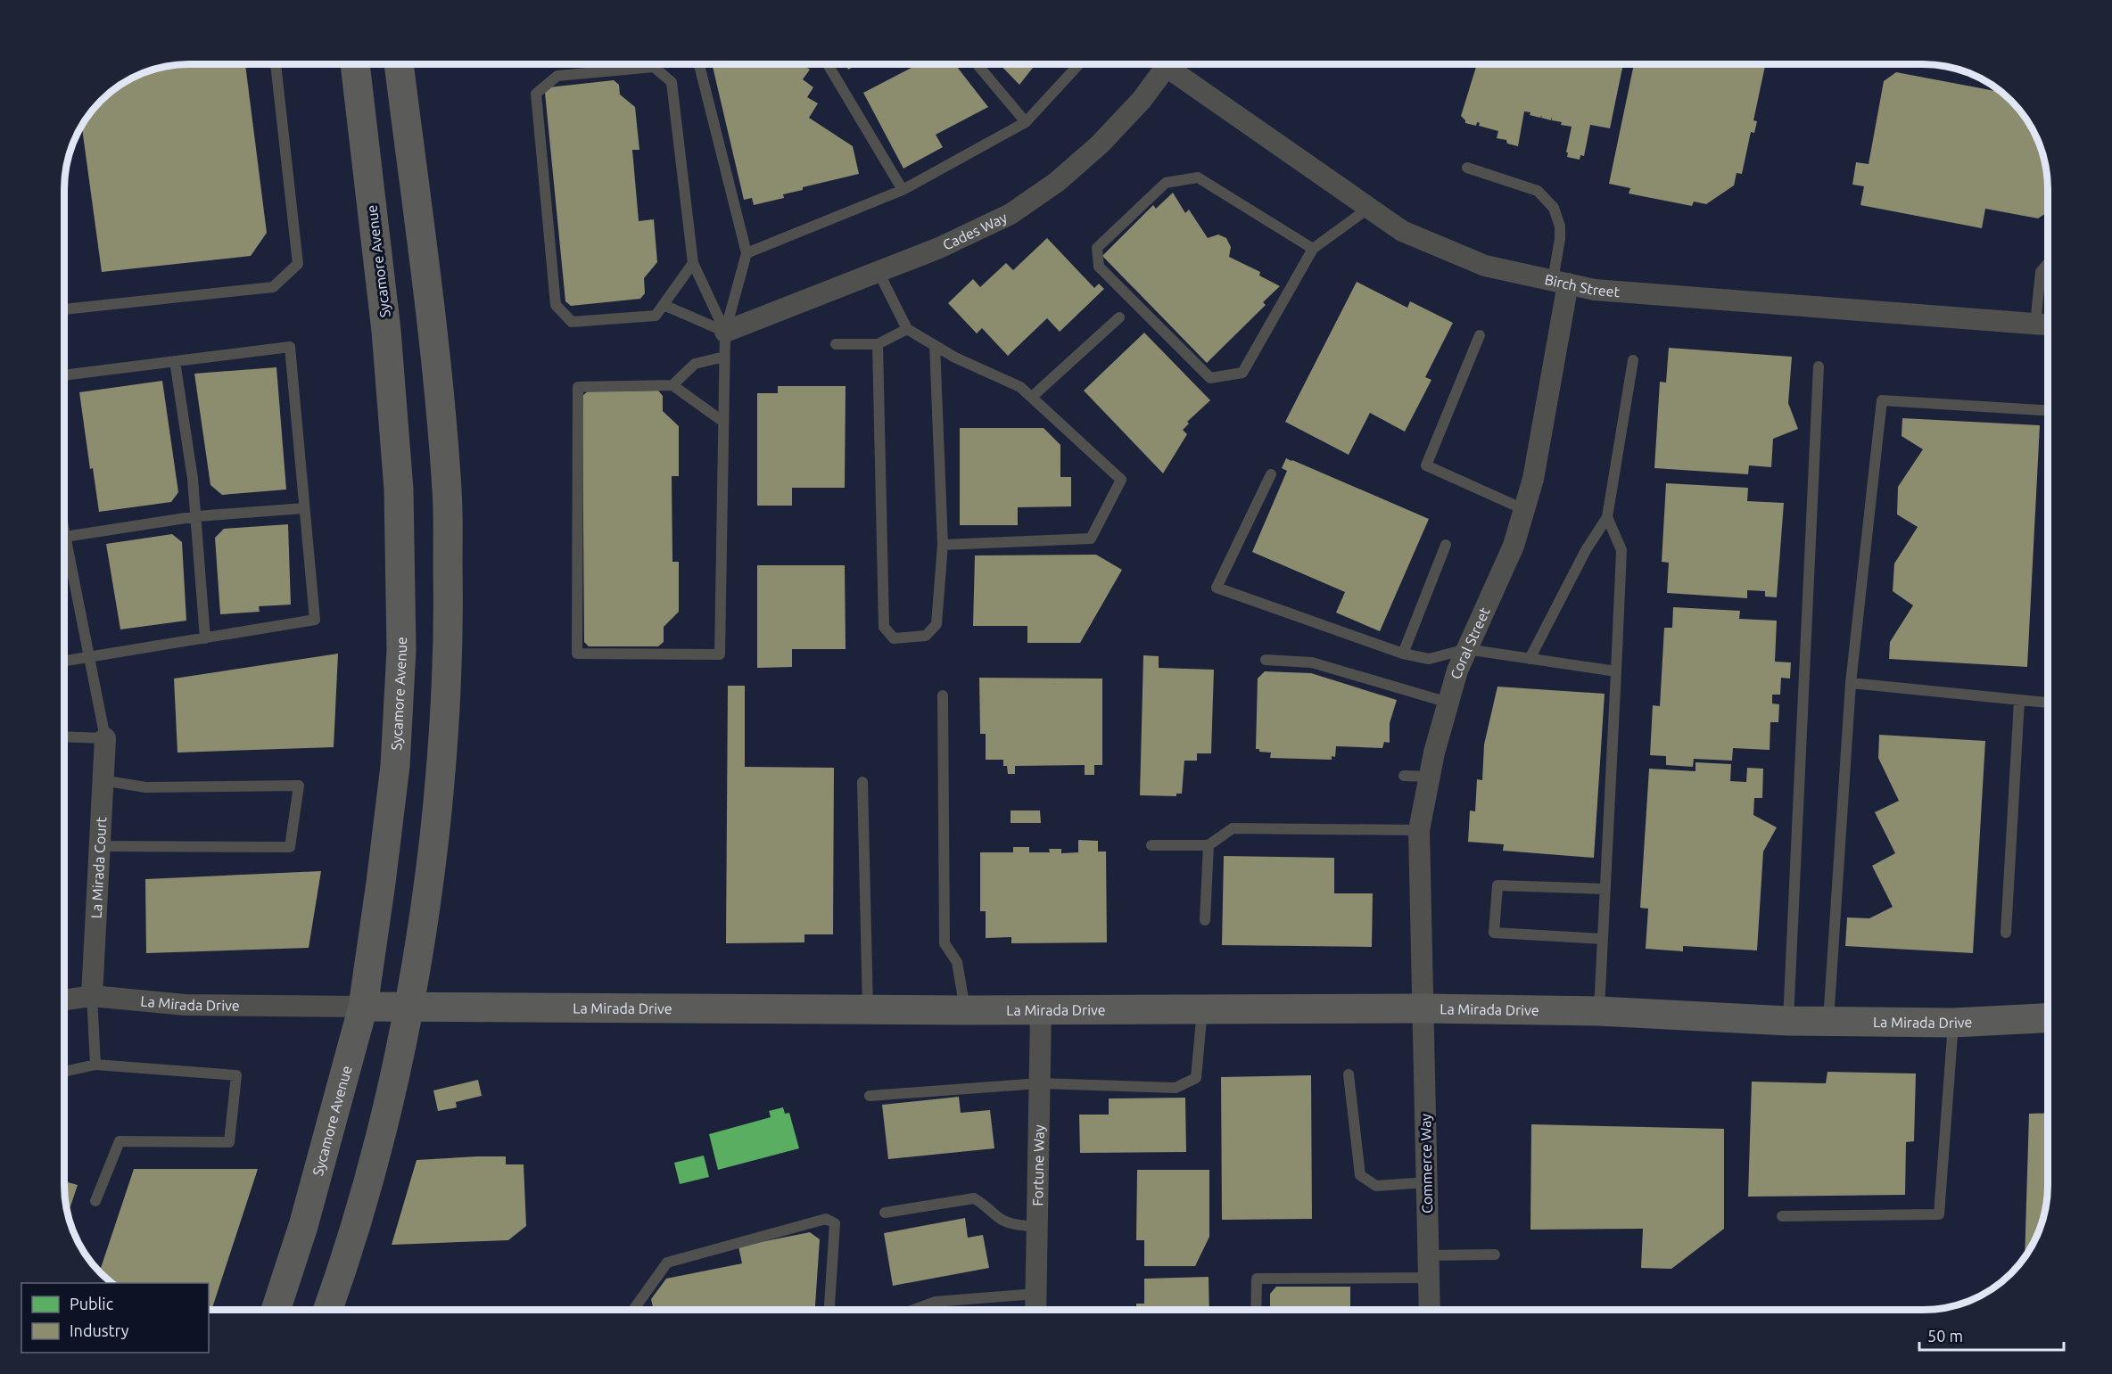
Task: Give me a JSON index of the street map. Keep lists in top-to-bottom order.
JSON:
{
  "streets": {
    "main road": ["Sycamore Avenue", "La Mirada Drive"],
    "street": [
      "Cades Way",
      "Birch Street",
      "Coral Street",
      "La Mirada Court",
      "Commerce Way",
      "Fortune Way"
    ]
  },
  "crossings": [
    ["Sycamore Avenue", "La Mirada Drive"],
    ["Birch Street", "Coral Street"],
    ["Coral Street", "La Mirada Drive"],
    ["Coral Street", "Commerce Way"],
    ["La Mirada Court", "La Mirada Drive"],
    ["La Mirada Drive", "Commerce Way"],
    ["La Mirada Drive", "Fortune Way"]
  ],
  "legend": ["Public", "Industry"],
  "scale_bar": "50 m"
}
